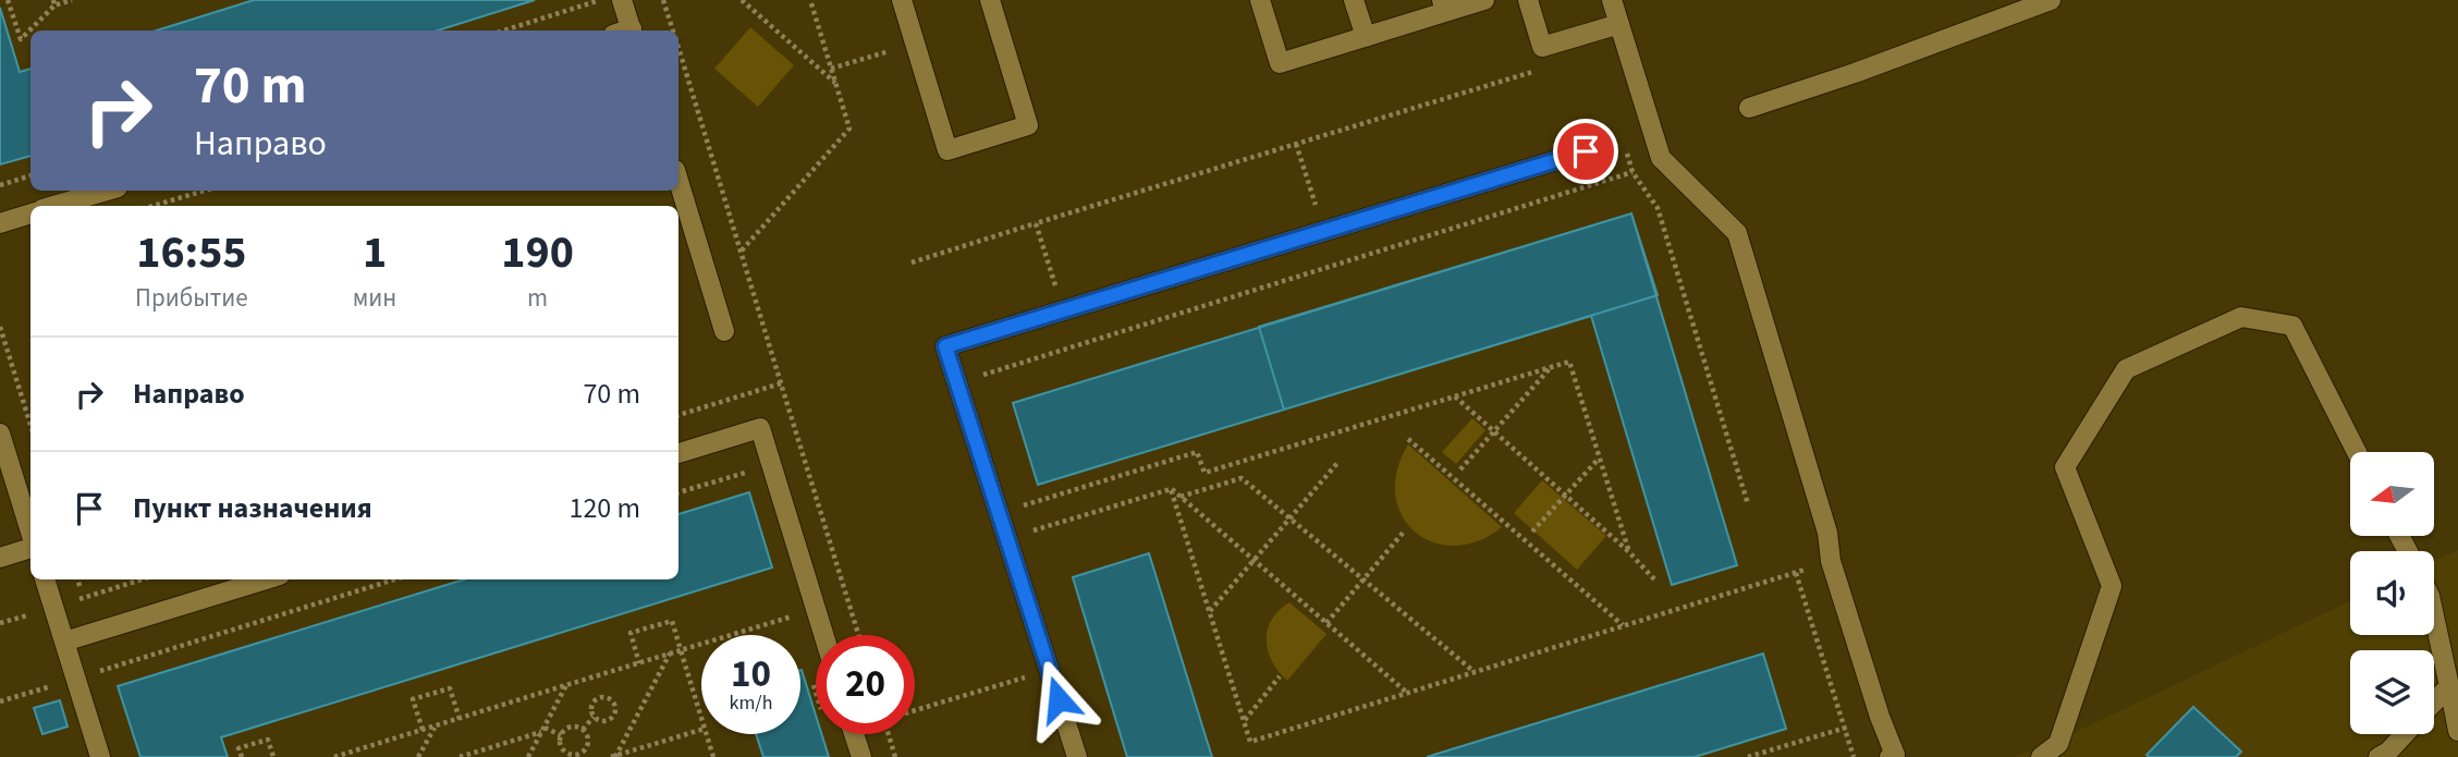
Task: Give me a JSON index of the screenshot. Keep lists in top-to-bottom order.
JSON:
{
  "north": "left",
  "page": {
    "turn": ["70 m", "Направо"],
    "eta": [
      "16:55",
      "Прибытие",
      "1",
      "мин",
      "190",
      "m"
    ],
    "list": [
      {
        "name": "Направо",
        "value": "70 m"
      },
      {
        "name": "Пункт назначения",
        "value": "120 m"
      }
    ],
    "speed": "10 km/h",
    "limit": "20"
  }
}
